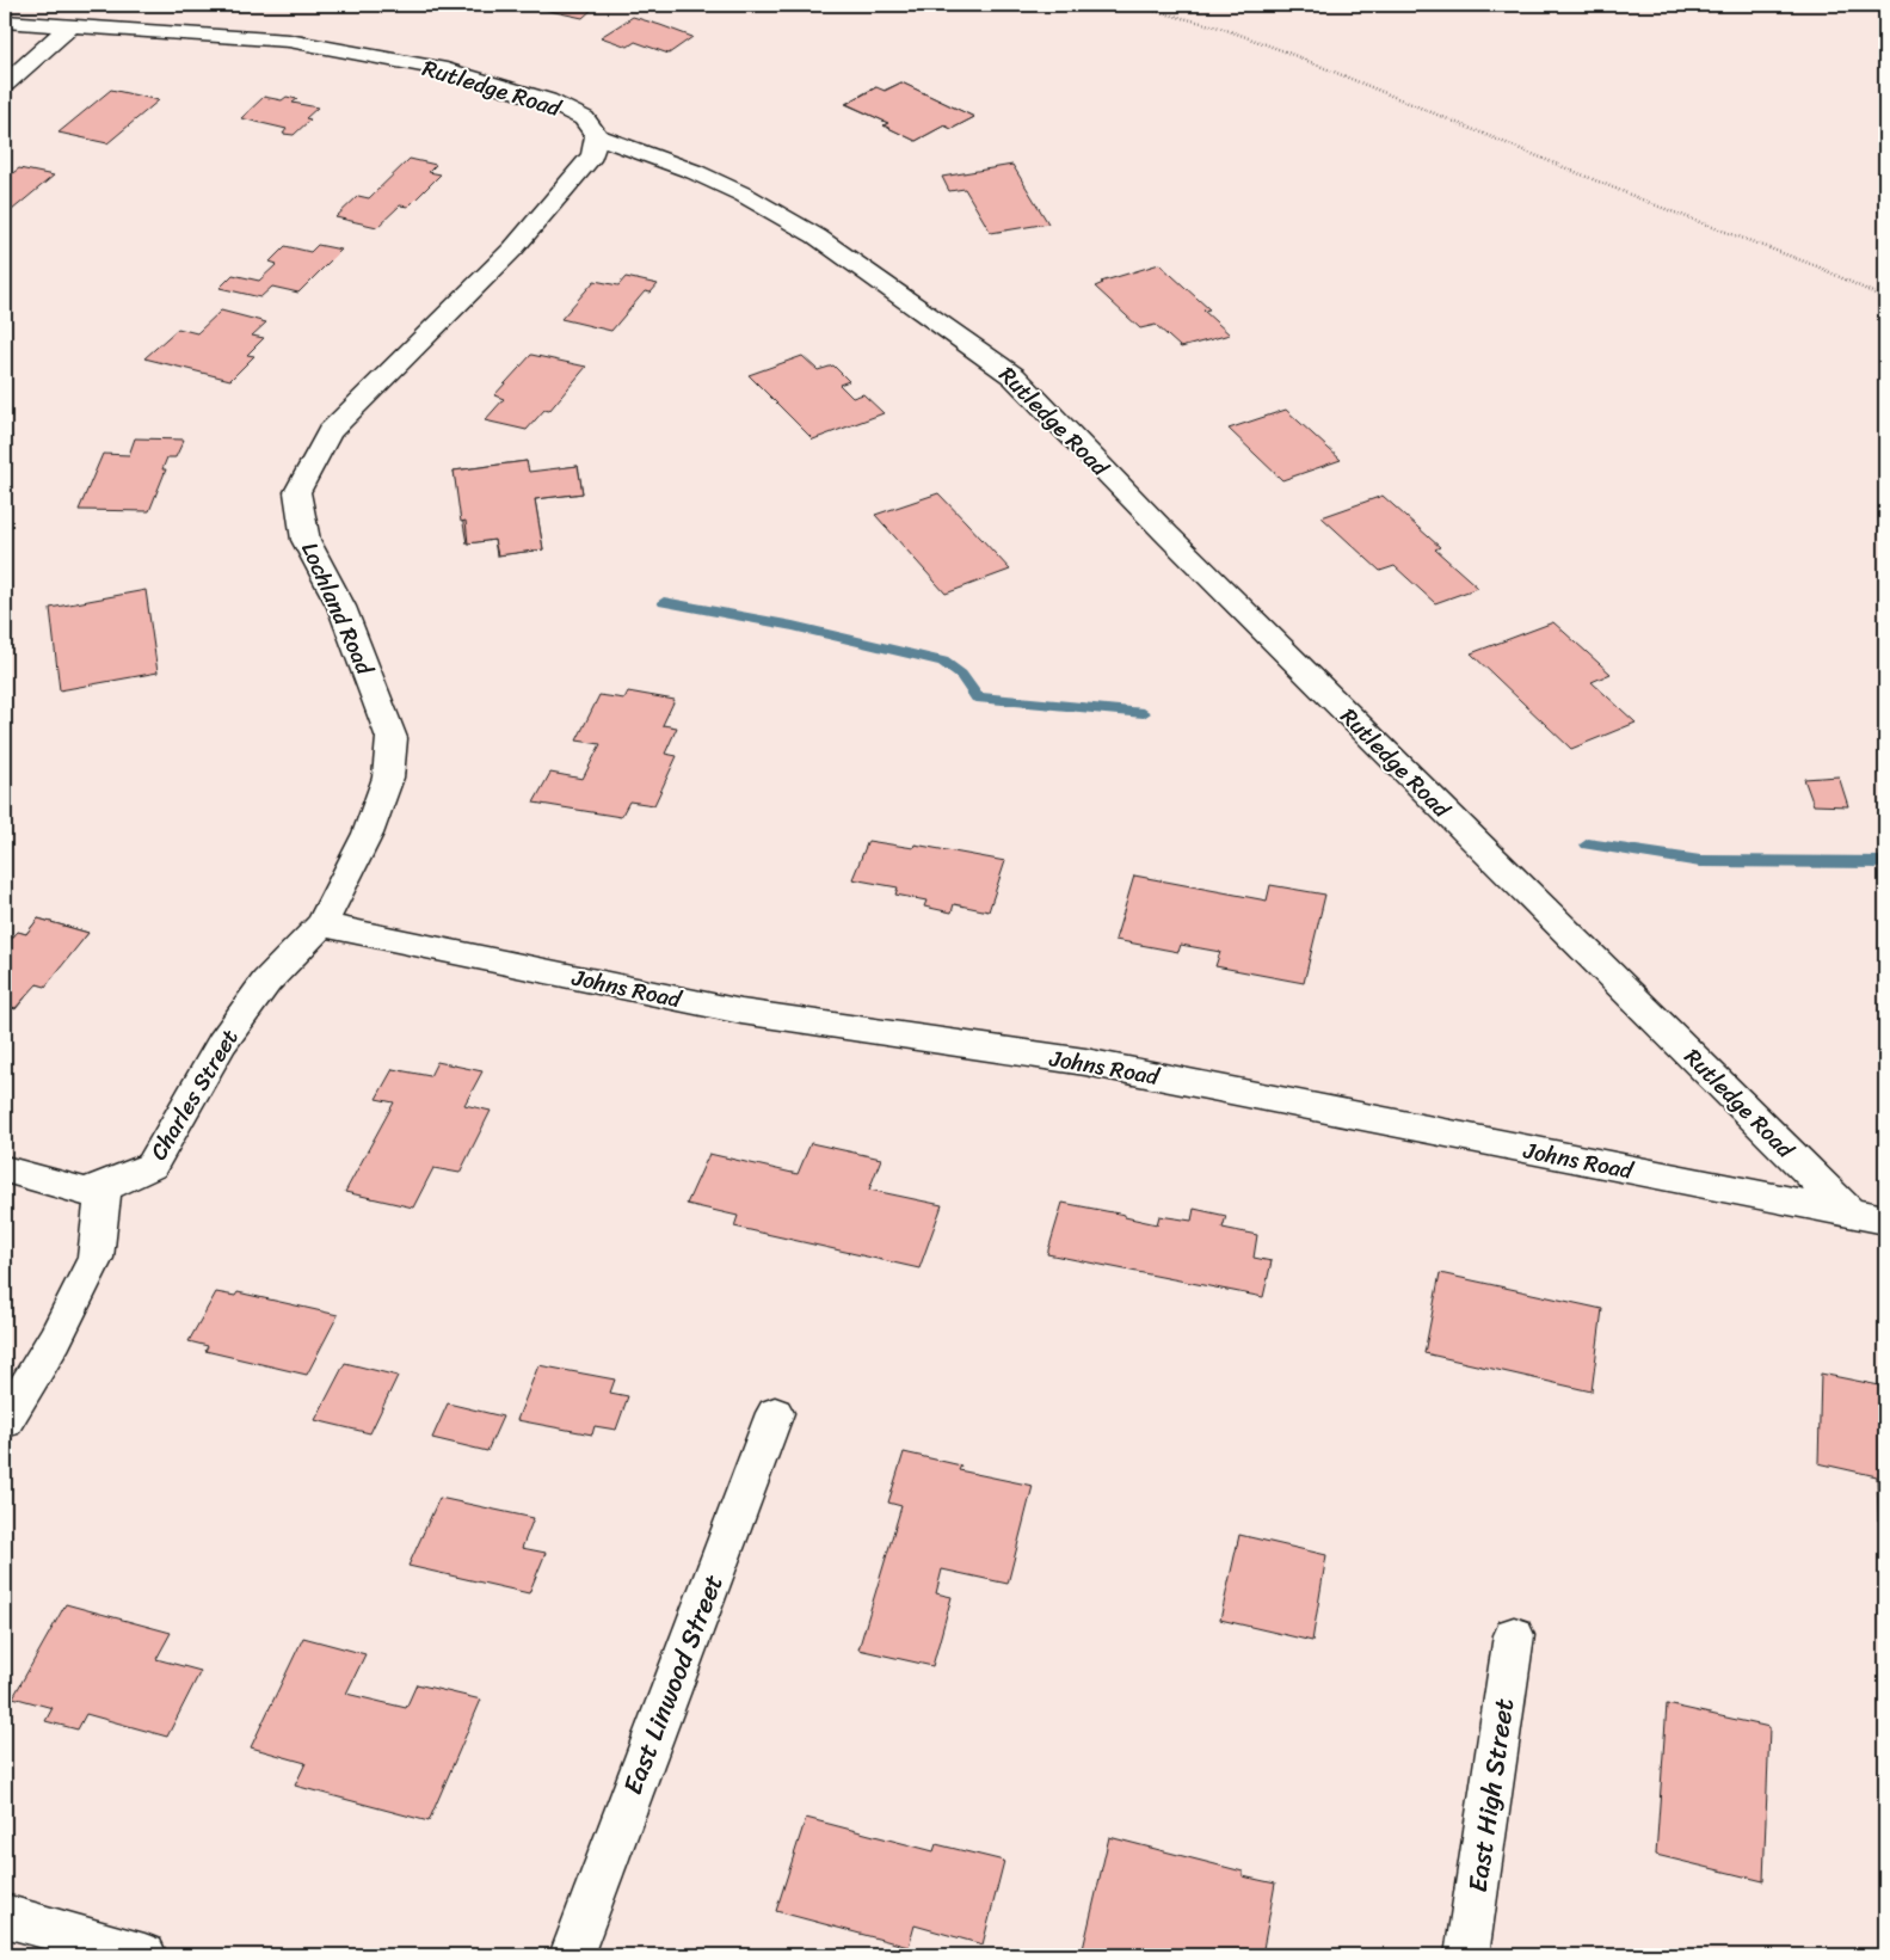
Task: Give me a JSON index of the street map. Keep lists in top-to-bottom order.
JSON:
{
  "streets": {
    "street": [
      "Rutledge Road",
      "Lochland Road",
      "Johns Road",
      "Charles Street",
      "East Linwood Street",
      "East High Street"
    ]
  },
  "crossings": [
    ["Rutledge Road", "Lochland Road"],
    ["Rutledge Road", "Johns Road"],
    ["Lochland Road", "Johns Road"],
    ["Lochland Road", "Charles Street"],
    ["Johns Road", "Charles Street"]
  ]
}
